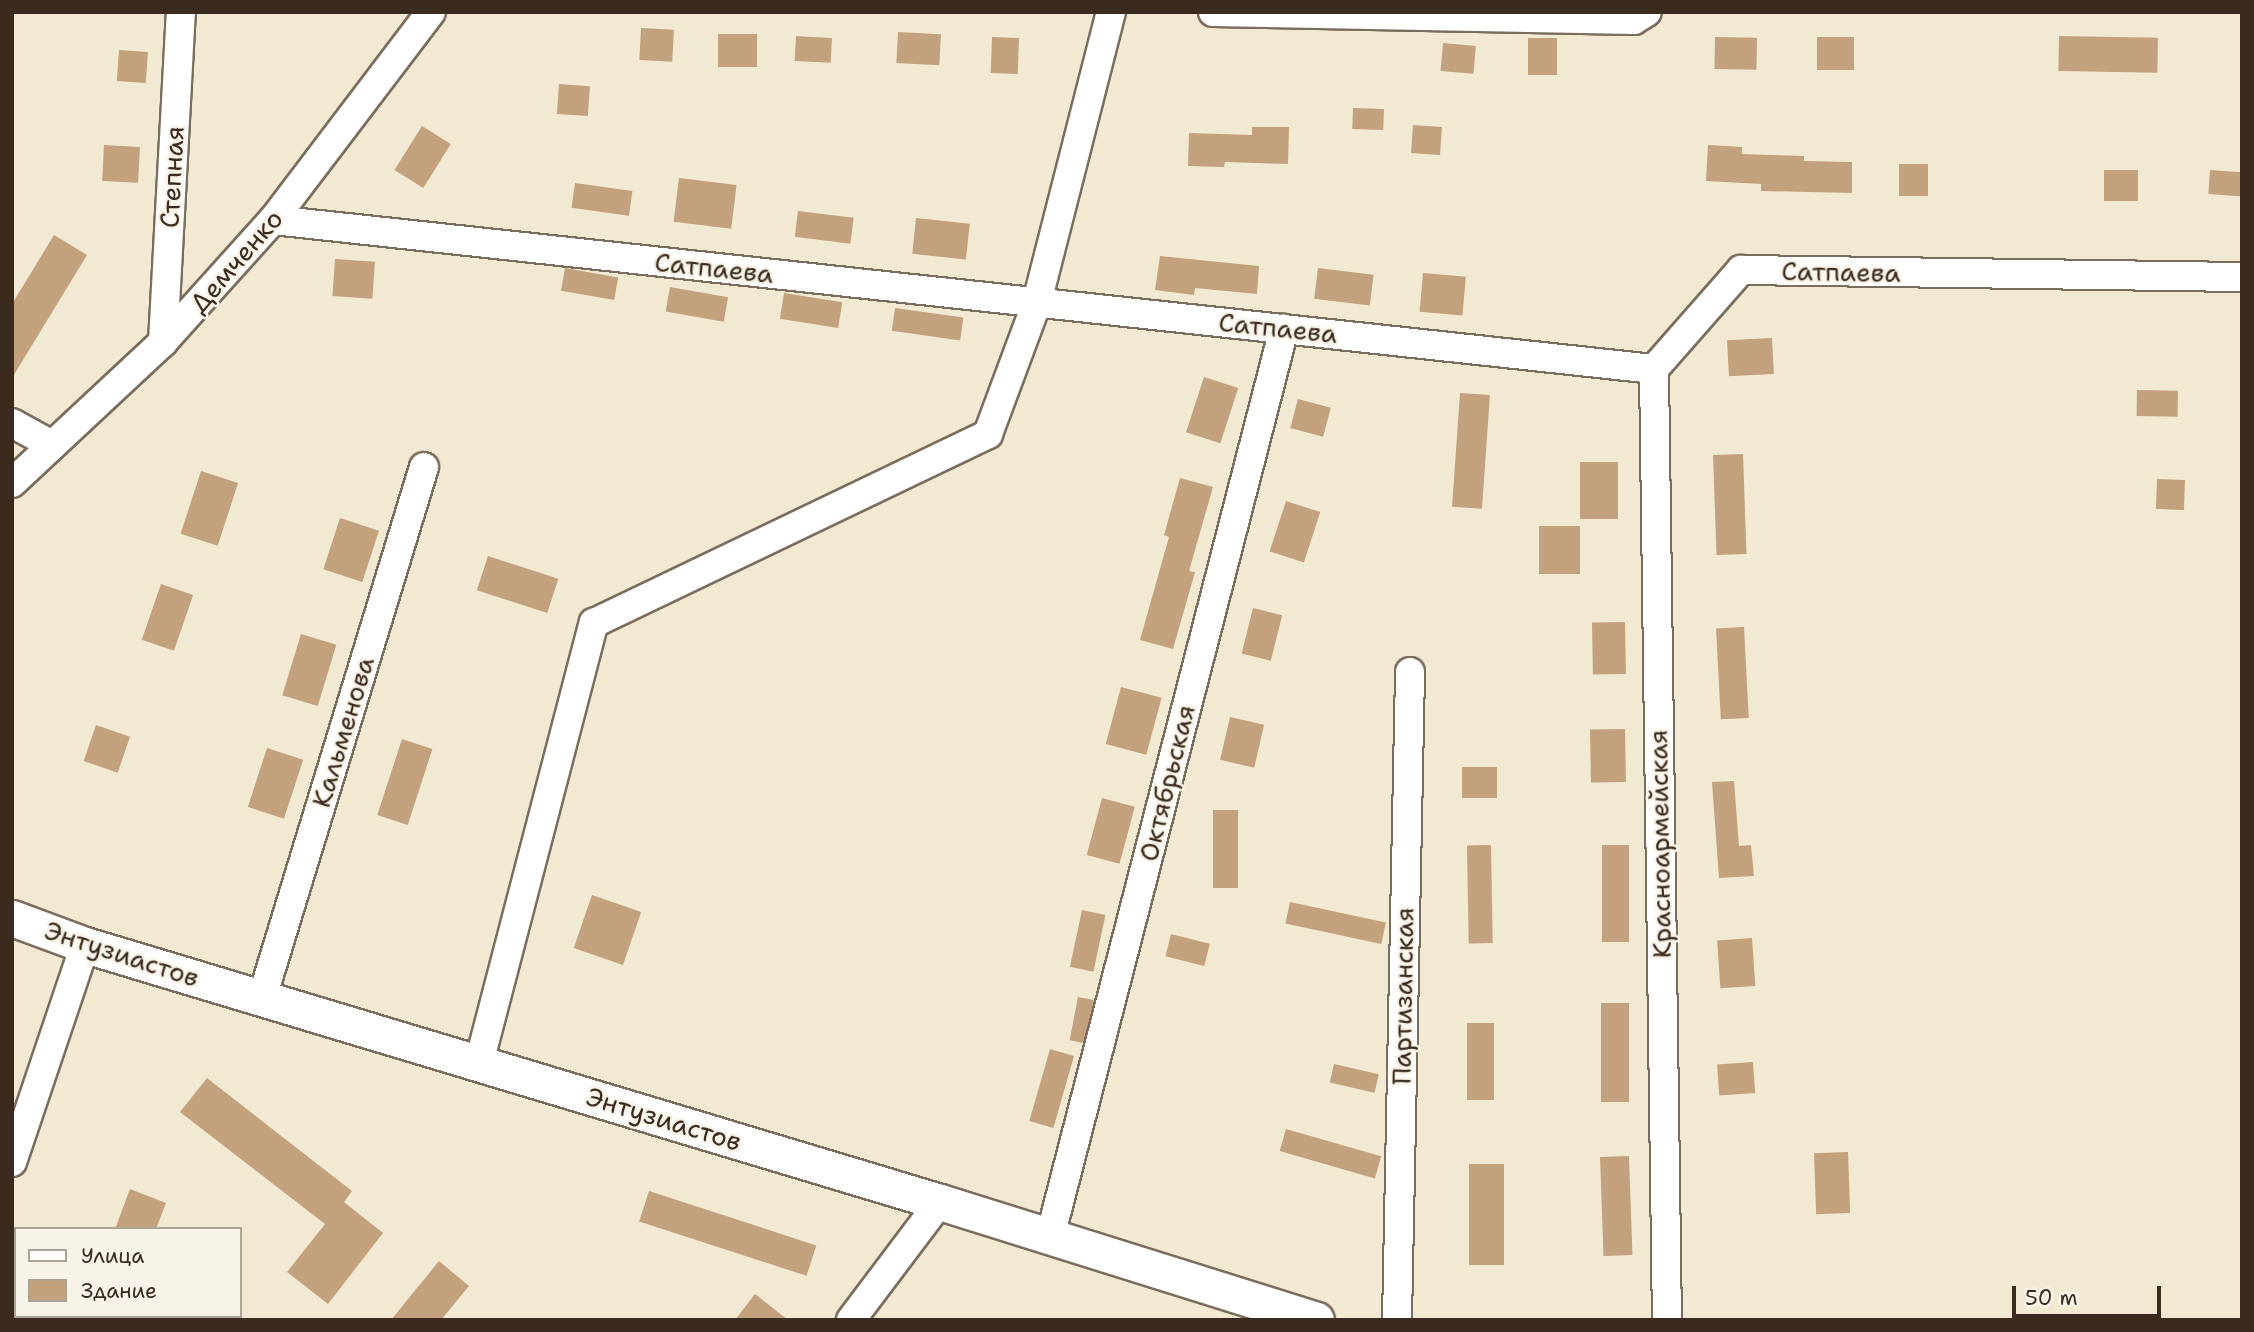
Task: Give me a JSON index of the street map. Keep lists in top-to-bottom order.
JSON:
{
  "streets": {
    "main road": ["Энтузиастов"],
    "street": [
      "Степная",
      "Демченко",
      "Сатпаева",
      "Кальменова",
      "Октябрьская",
      "Красноармейская",
      "Партизанская"
    ]
  },
  "crossings": [
    ["Степная", "Демченко"],
    ["Демченко", "Сатпаева"],
    ["Сатпаева", "Октябрьская"],
    ["Сатпаева", "Красноармейская"],
    ["Кальменова", "Энтузиастов"],
    ["Октябрьская", "Энтузиастов"]
  ],
  "legend": ["Улица", "Здание"],
  "scale_bar": "50 m"
}
